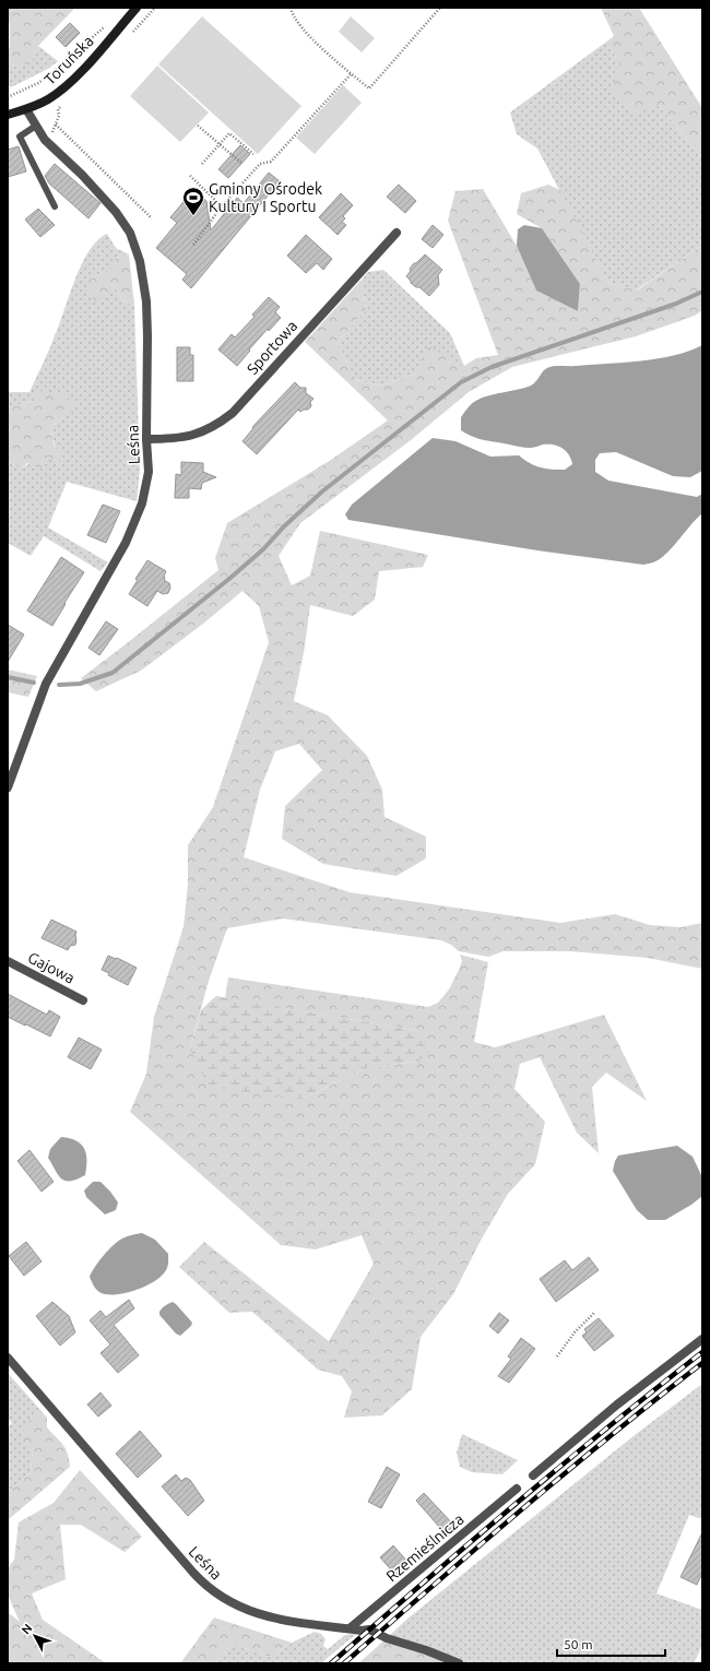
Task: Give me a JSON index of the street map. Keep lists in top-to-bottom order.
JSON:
{
  "streets": {
    "main road": ["Toruńska"],
    "street": [
      "Sportowa",
      "Leśna",
      "Gajowa",
      "Rzemieślnicza"
    ]
  },
  "crossings": [
    ["Toruńska", "Leśna"],
    ["Sportowa", "Leśna"],
    ["Leśna", "Rzemieślnicza"]
  ],
  "places": {
    "sports": ["Gminny Ośrodek Kultury I Sportu"]
  },
  "scale_bar": "50 m",
  "north": "top left"
}
